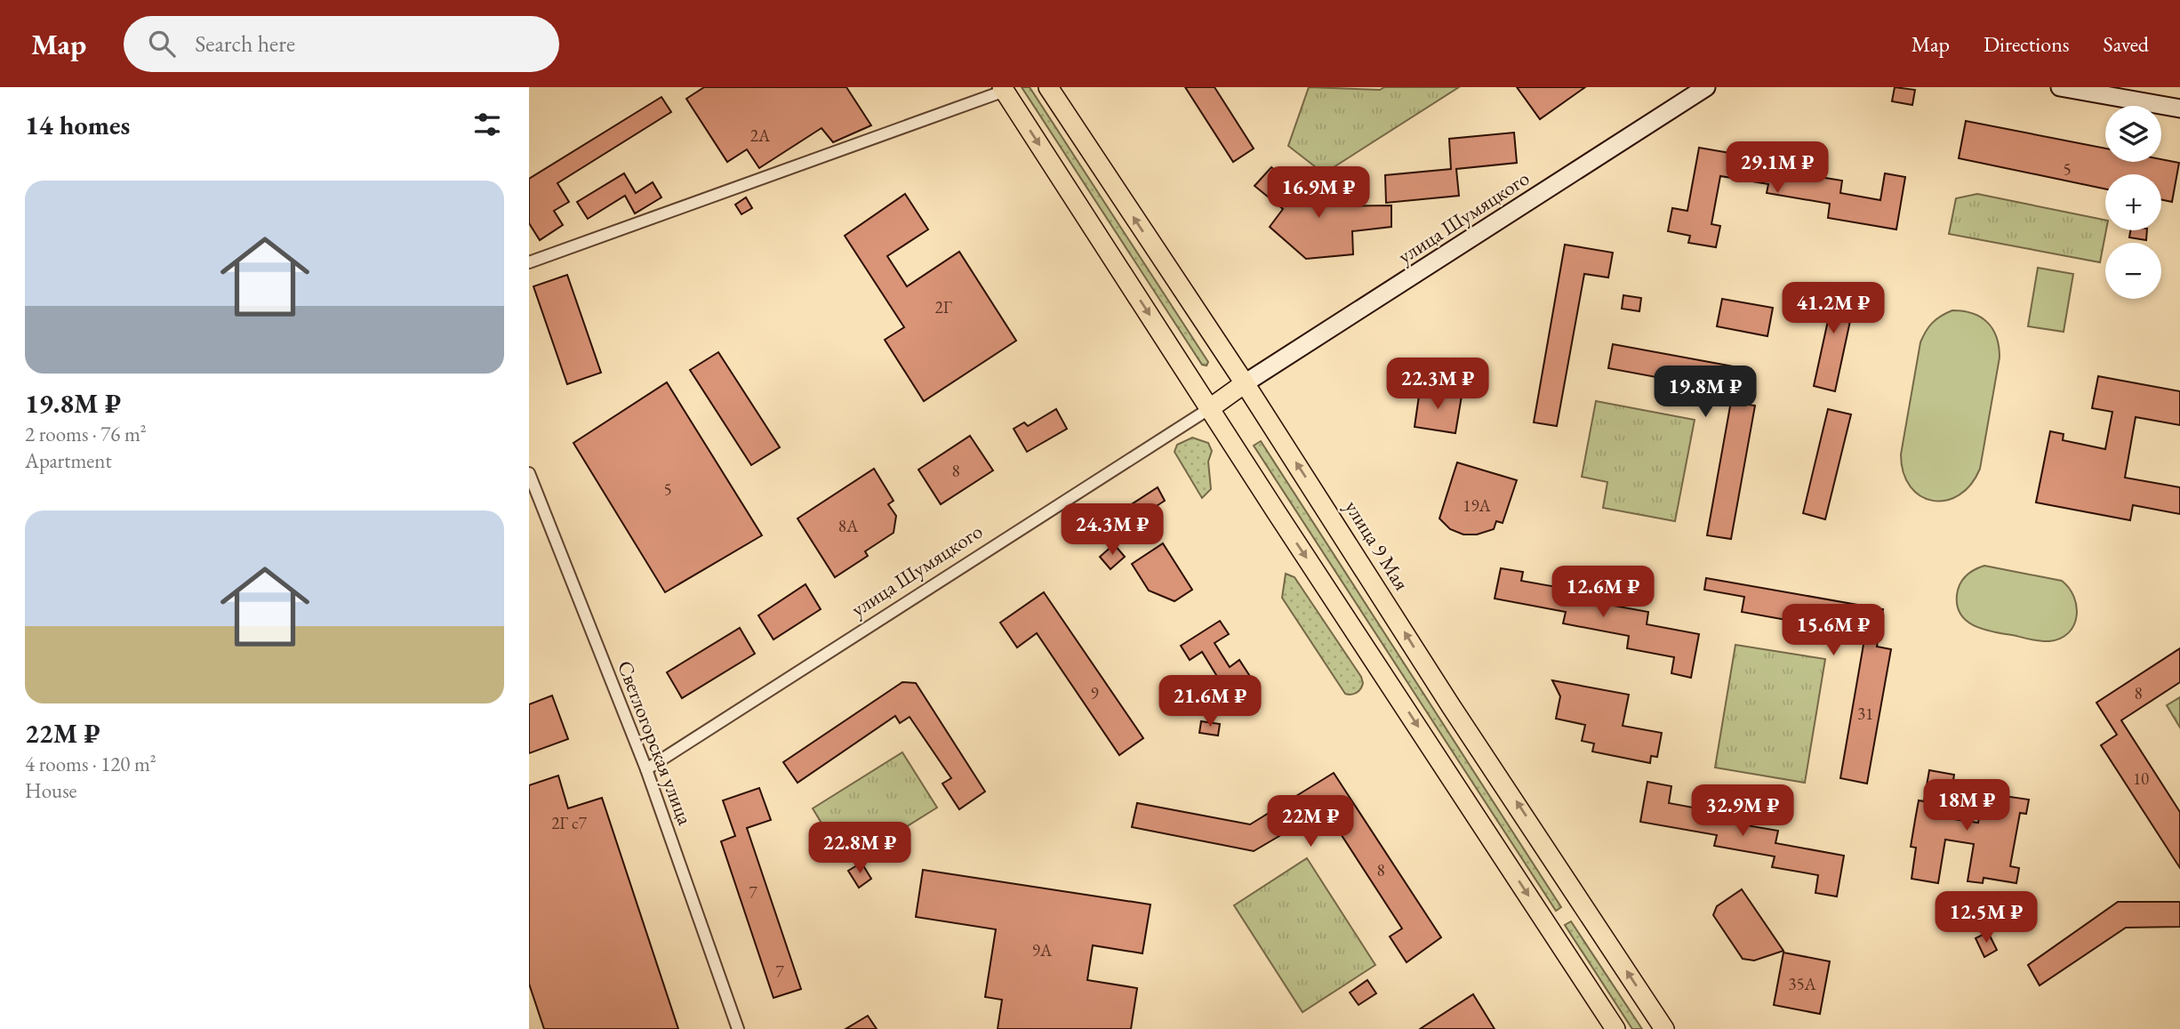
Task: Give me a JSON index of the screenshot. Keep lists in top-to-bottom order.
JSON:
{
  "streets": {
    "main road": ["улица 9 Мая"],
    "street": ["улица Шумяцкого", "Светлогорская улица"]
  },
  "crossings": [
    ["улица Шумяцкого", "улица 9 Мая"],
    ["улица Шумяцкого", "Светлогорская улица"]
  ],
  "house_numbers": [
    "2А",
    "5",
    "2Г",
    "8",
    "5",
    "19А",
    "8А",
    "9",
    "8",
    "31",
    "10",
    "2Г с7",
    "8",
    "7",
    "9А",
    "7",
    "35А"
  ],
  "page": {
    "header": "Map",
    "search": "Search here",
    "nav": ["Map", "Directions", "Saved"],
    "heading": "14 homes",
    "map_buttons": ["+", "−"],
    "price": [
      "29.1M ₽",
      "16.9M ₽",
      "41.2M ₽",
      "22.3M ₽",
      "19.8M ₽",
      "24.3M ₽",
      "12.6M ₽",
      "15.6M ₽",
      "21.6M ₽",
      "18M ₽",
      "32.9M ₽",
      "22M ₽",
      "22.8M ₽",
      "12.5M ₽"
    ],
    "list": [
      {
        "name": "19.8M ₽",
        "note": "2 rooms · 76 m² · Apartment"
      },
      {
        "name": "22M ₽",
        "note": "4 rooms · 120 m² · House"
      }
    ]
  }
}
